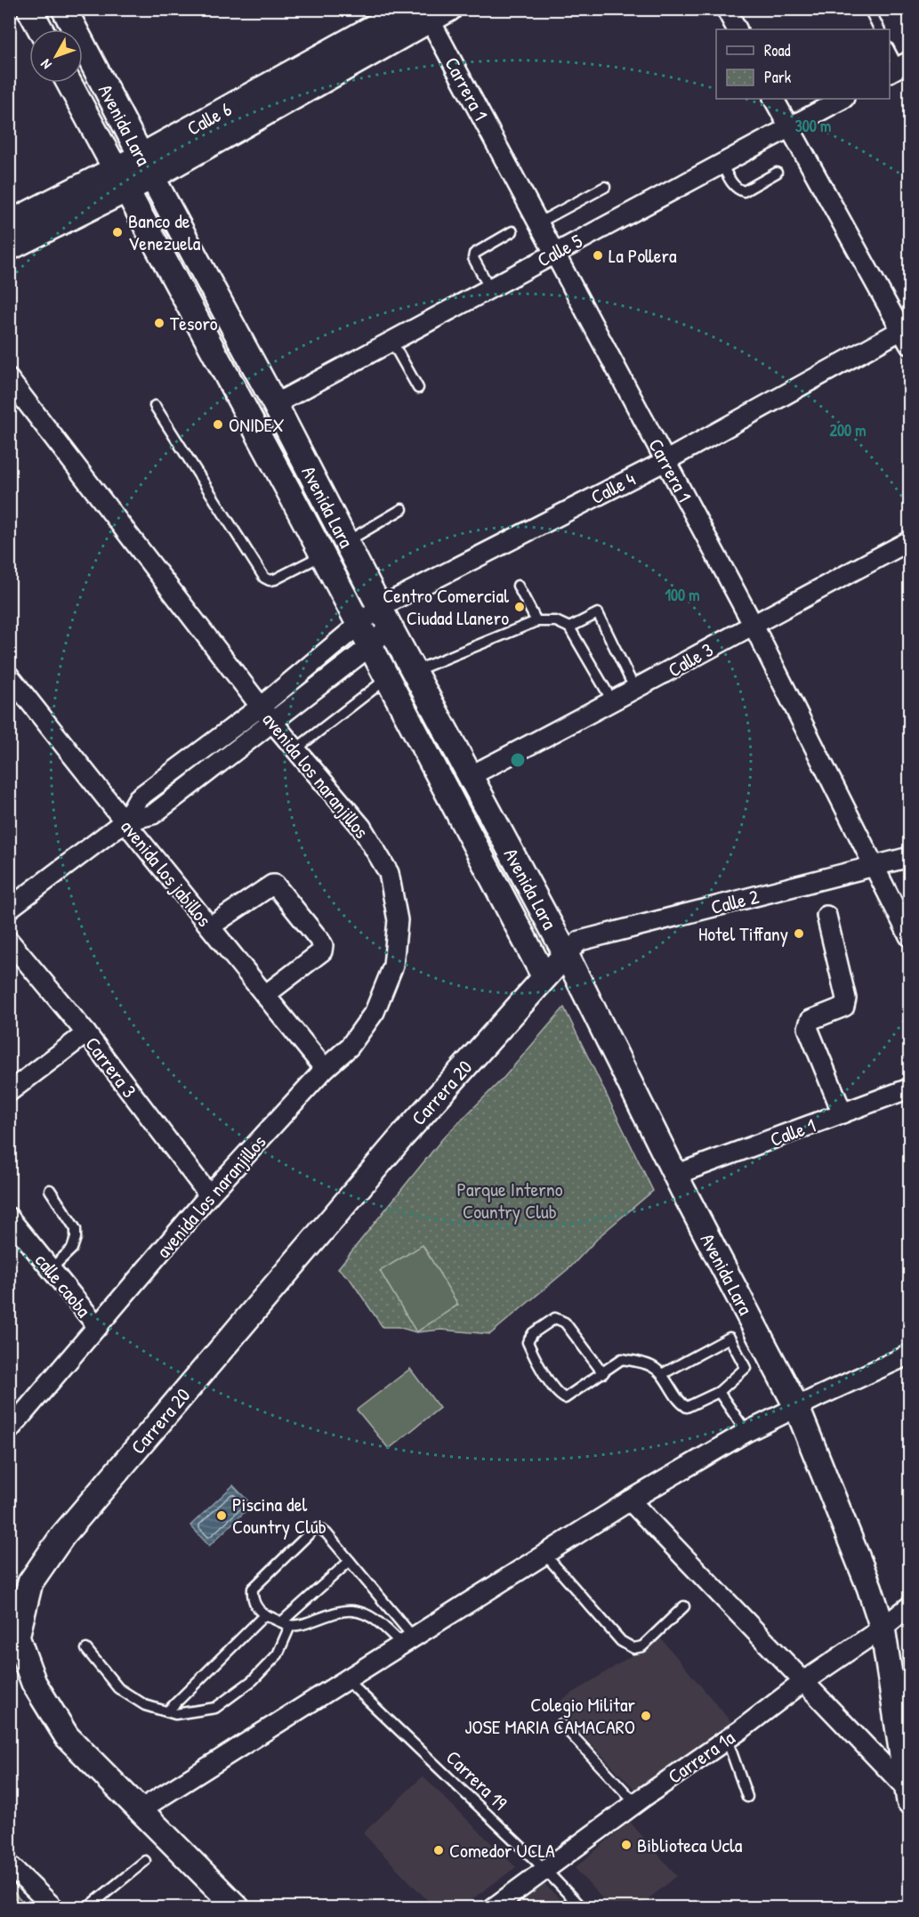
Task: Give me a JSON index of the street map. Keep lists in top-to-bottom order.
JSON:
{
  "streets": {
    "street": [
      "Carrera 1",
      "Calle 6",
      "Avenida Lara",
      "Calle 5",
      "Calle 4",
      "Calle 3",
      "avenida los naranjillos",
      "avenida los jabillos",
      "Calle 2",
      "Carrera 3",
      "Carrera 20",
      "Calle 1",
      "calle caoba",
      "Carrera 1a"
    ],
    "lane": ["Carrera 19"]
  },
  "crossings": [
    ["Carrera 1", "Calle 5"],
    ["Carrera 1", "Calle 4"],
    ["Carrera 1", "Calle 3"],
    ["Carrera 1", "Calle 2"],
    ["Calle 6", "Avenida Lara"],
    ["Avenida Lara", "Calle 5"],
    ["Avenida Lara", "Calle 4"],
    ["Avenida Lara", "Calle 3"],
    ["Avenida Lara", "Calle 2"],
    ["Avenida Lara", "Carrera 20"],
    ["Avenida Lara", "Calle 1"],
    ["Avenida Lara", "Carrera 1a"],
    ["avenida los naranjillos", "avenida los jabillos"],
    ["avenida los naranjillos", "Carrera 3"],
    ["avenida los naranjillos", "calle caoba"],
    ["Calle 2", "Carrera 20"],
    ["Carrera 1a", "Carrera 19"]
  ],
  "parks": ["Parque Interno Country Club"],
  "places": [
    "Banco de Venezuela",
    "La Pollera",
    "Tesoro",
    "ONIDEX",
    "Centro Comercial Ciudad Llanero",
    "Hotel Tiffany",
    "Piscina del Country Club",
    "Colegio Militar JOSE MARIA CAMACARO",
    "Biblioteca Ucla",
    "Comedor UCLA"
  ],
  "legend": ["Road", "Park"],
  "north": "bottom left",
  "rings": ["300 m", "200 m", "100 m"]
}
